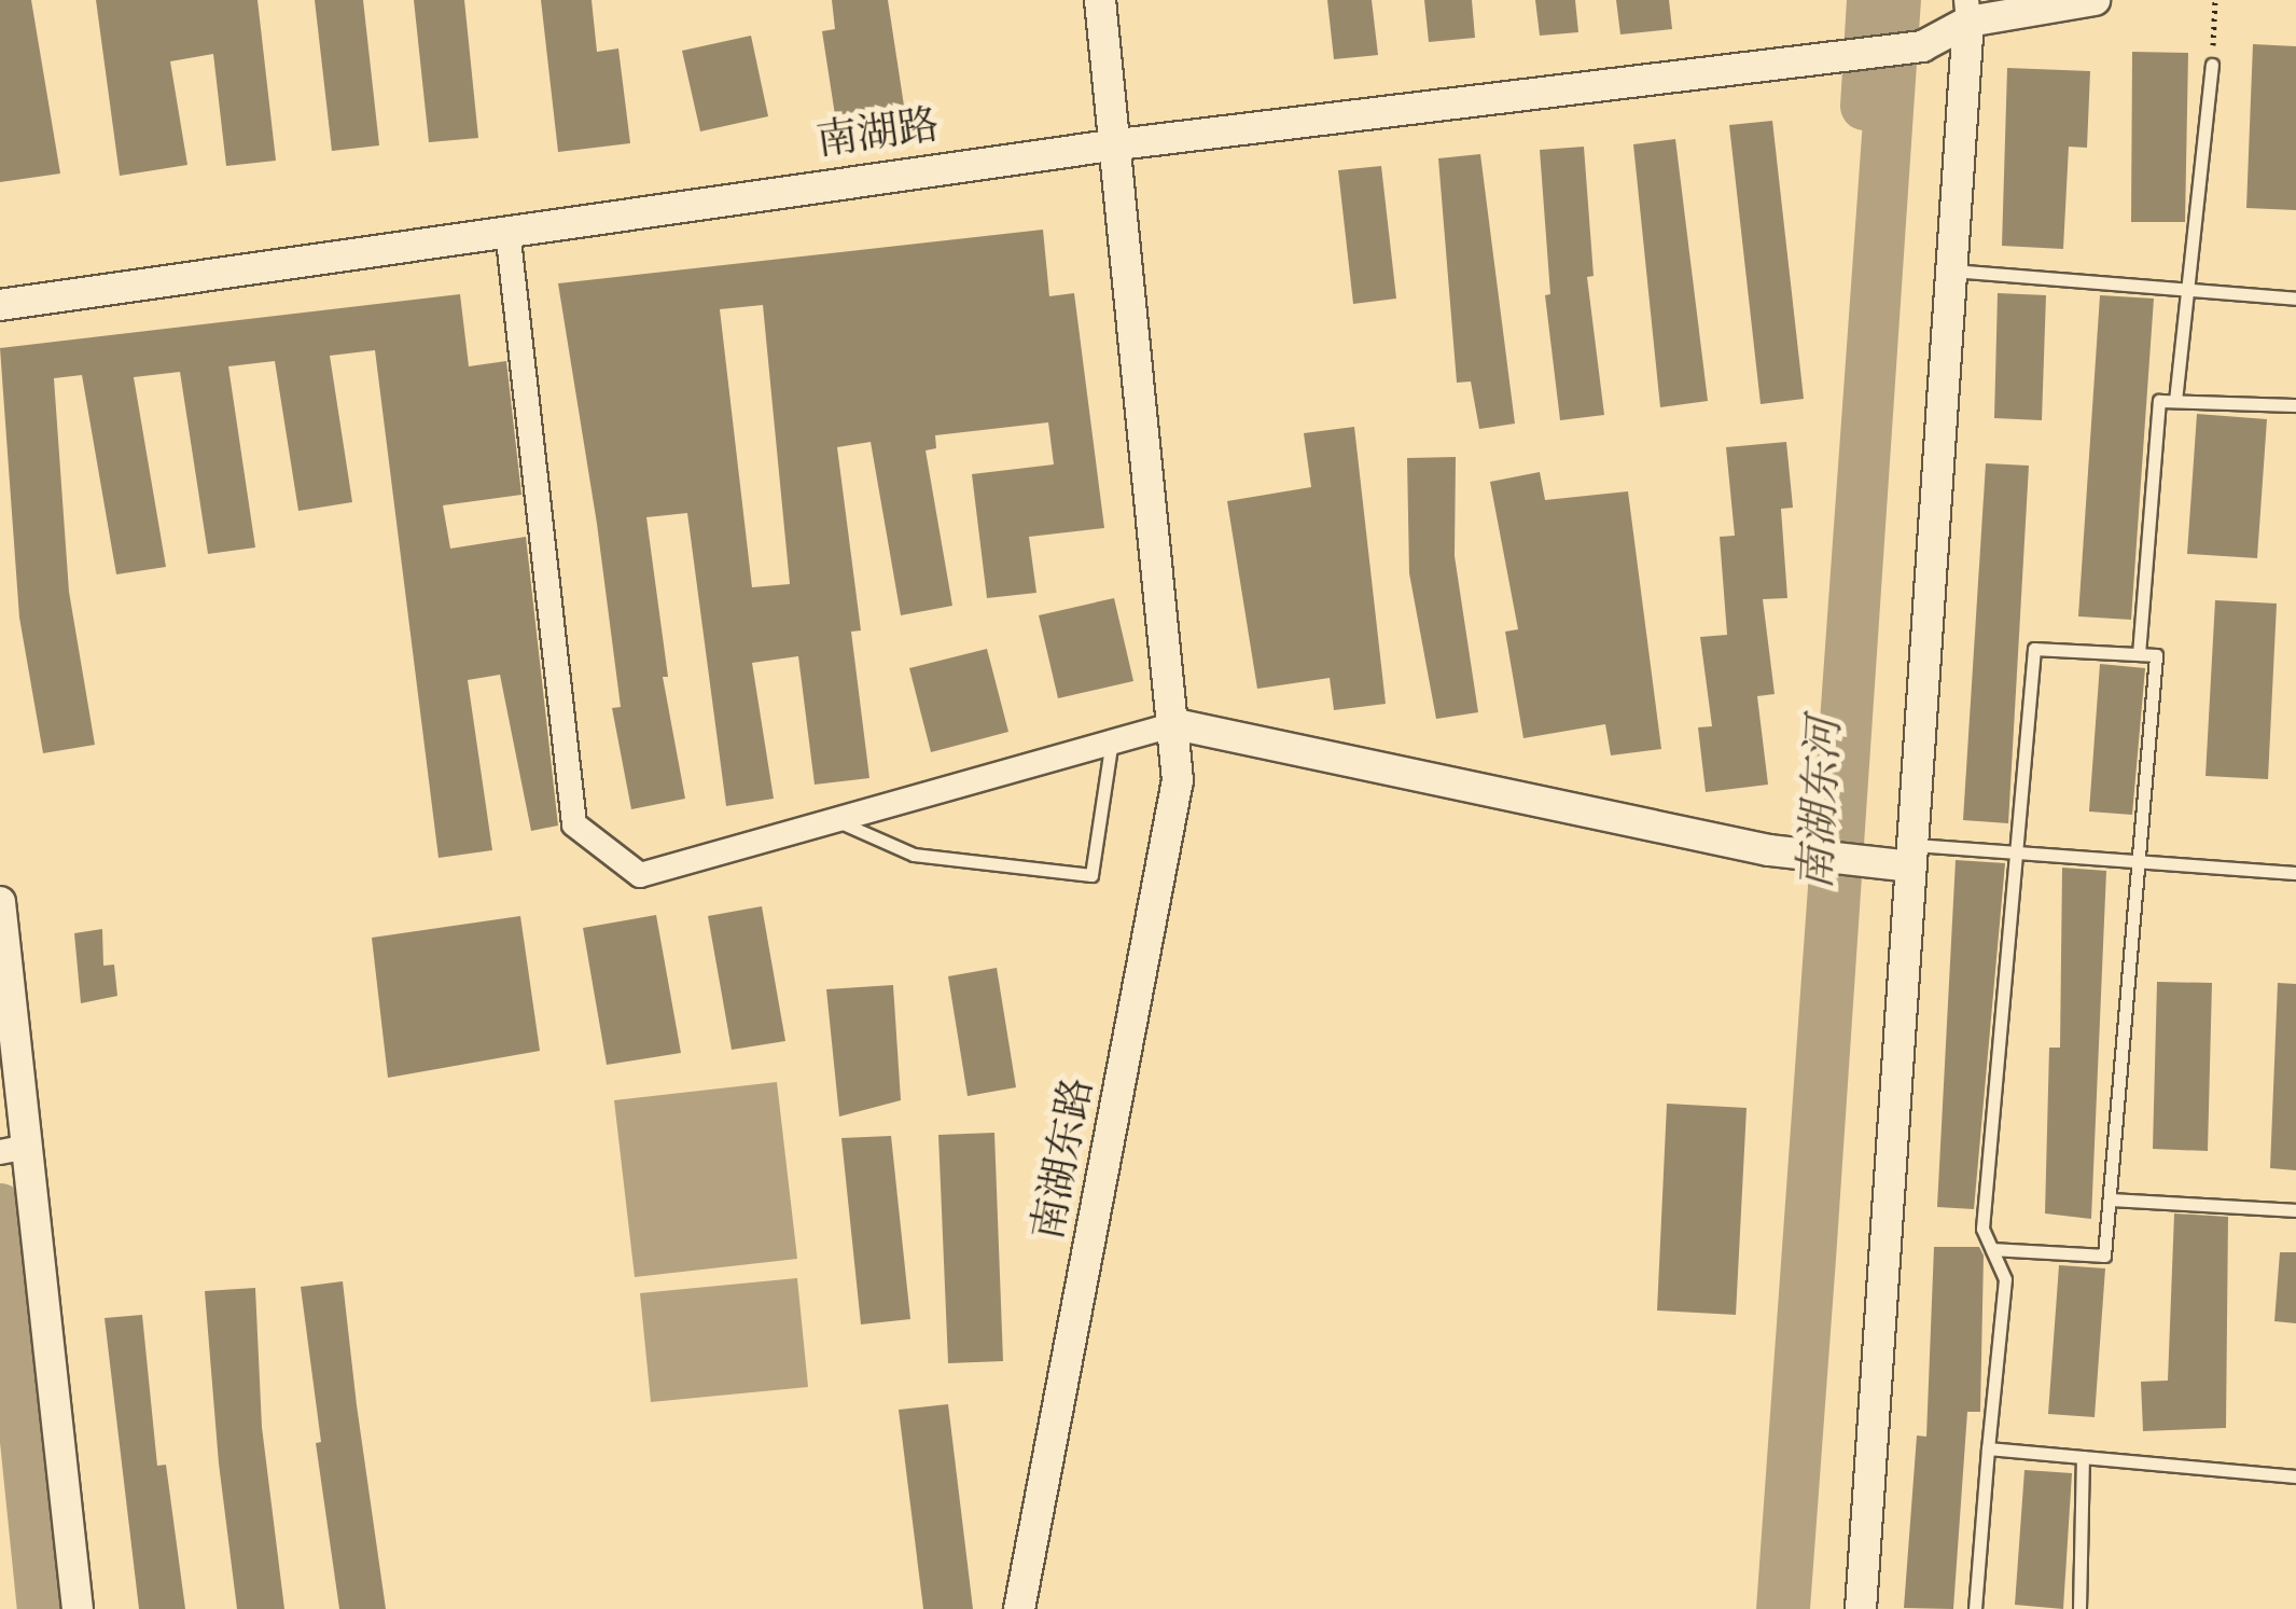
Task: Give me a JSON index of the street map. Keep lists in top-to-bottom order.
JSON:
{
  "streets": {
    "street": ["南湖路", "南湖东路"]
  },
  "crossings": [
    ["南湖路", "南湖东路"]
  ],
  "water": ["南湖东河"]
}
